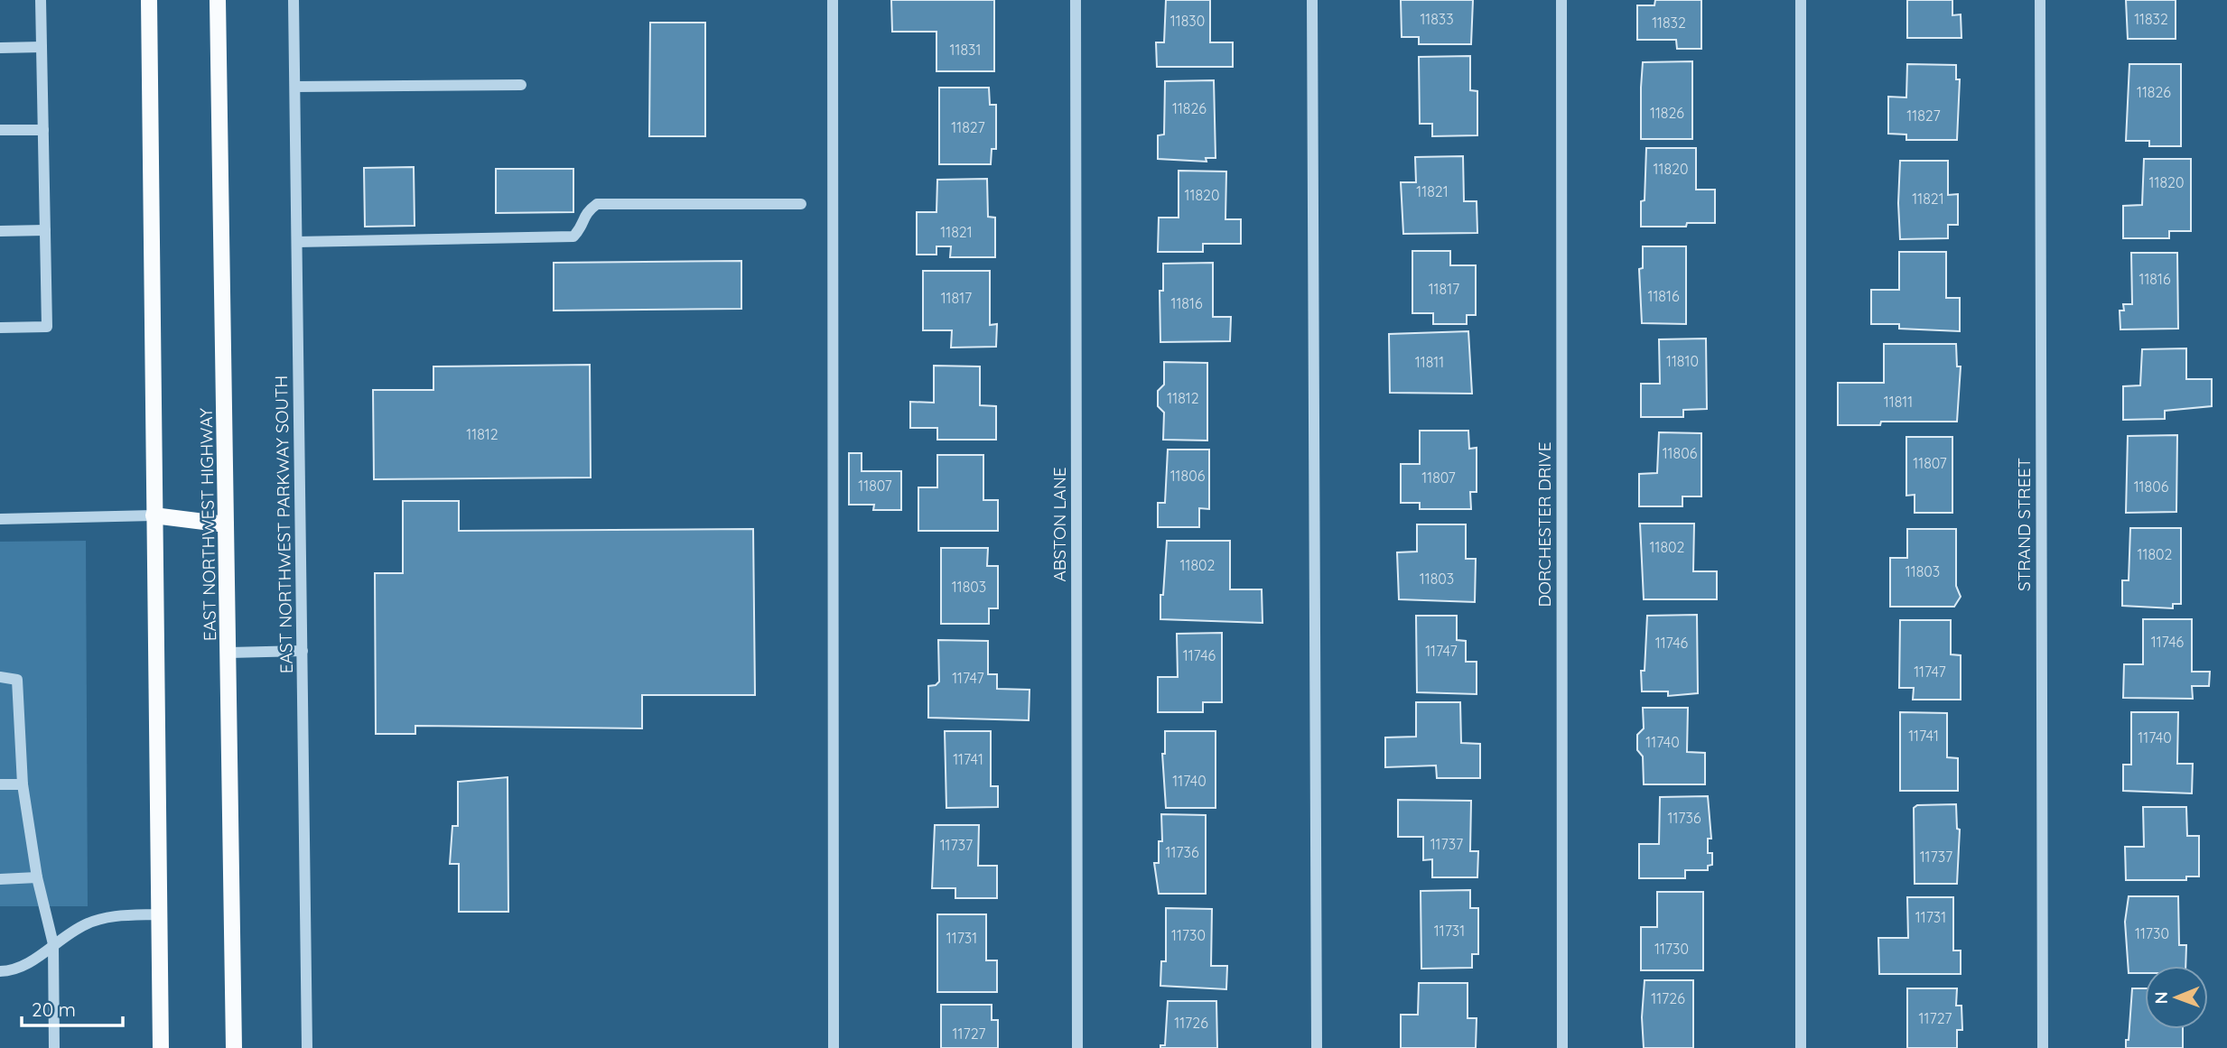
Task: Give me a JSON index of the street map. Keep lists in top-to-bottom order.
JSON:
{
  "streets": {
    "main road": ["EAST NORTHWEST HIGHWAY"],
    "street": [
      "EAST NORTHWEST PARKWAY SOUTH",
      "ABSTON LANE",
      "DORCHESTER DRIVE",
      "STRAND STREET"
    ]
  },
  "house_numbers": [
    "11833",
    "11832",
    "11830",
    "11832",
    "11831",
    "11826",
    "11826",
    "11826",
    "11827",
    "11827",
    "11820",
    "11820",
    "11821",
    "11820",
    "11821",
    "11821",
    "11816",
    "11817",
    "11816",
    "11817",
    "11816",
    "11810",
    "11811",
    "11812",
    "11811",
    "11812",
    "11806",
    "11807",
    "11806",
    "11807",
    "11807",
    "11806",
    "11802",
    "11802",
    "11802",
    "11803",
    "11803",
    "11803",
    "11746",
    "11746",
    "11747",
    "11746",
    "11747",
    "11747",
    "11741",
    "11740",
    "11740",
    "11741",
    "11740",
    "11736",
    "11737",
    "11737",
    "11736",
    "11737",
    "11731",
    "11731",
    "11730",
    "11730",
    "11731",
    "11730",
    "11726",
    "11727",
    "11726",
    "11727"
  ],
  "scale_bar": "20 m",
  "north": "left"
}
